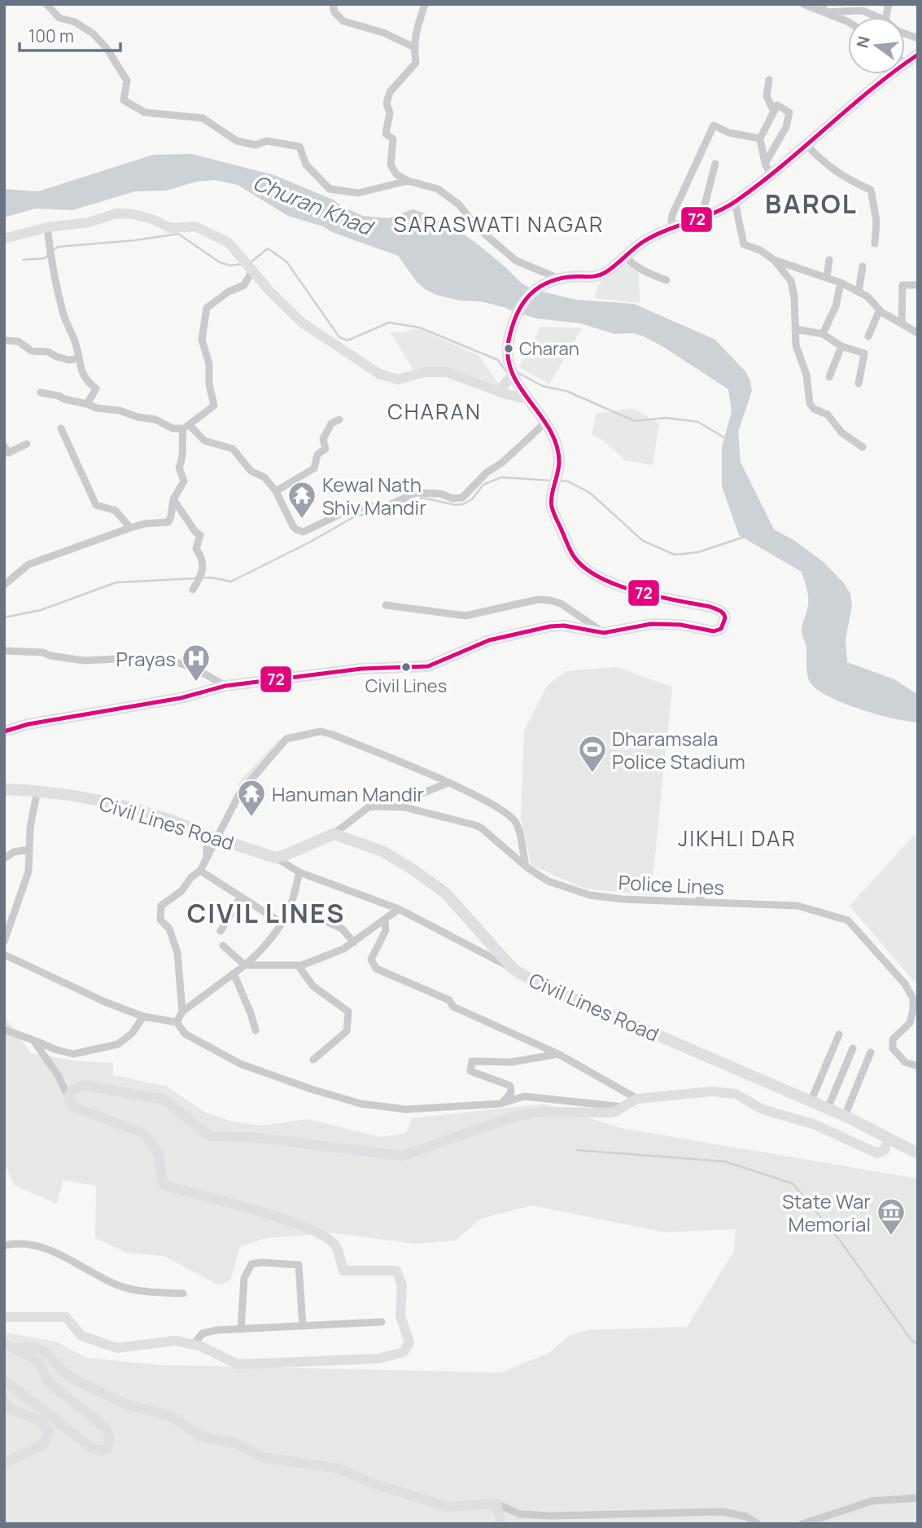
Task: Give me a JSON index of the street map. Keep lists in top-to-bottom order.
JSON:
{
  "streets": {
    "main road": ["Civil Lines Road"],
    "street": ["Police Lines"]
  },
  "crossings": [
    ["Civil Lines Road", "Police Lines"]
  ],
  "districts": [
    "BAROL",
    "SARASWATI NAGAR",
    "CHARAN",
    "JIKHLI DAR",
    "CIVIL LINES"
  ],
  "water": ["Churan Khad"],
  "places": {
    "other": ["Charan", "Civil Lines"],
    "temple": ["Kewal Nath Shiv Mandir", "Hanuman Mandir"],
    "hospital": ["Prayas"],
    "sports": ["Dharamsala Police Stadium"],
    "museum": ["State War Memorial"]
  },
  "lines": ["transit line 72"],
  "scale_bar": "100 m",
  "north": "left"
}
